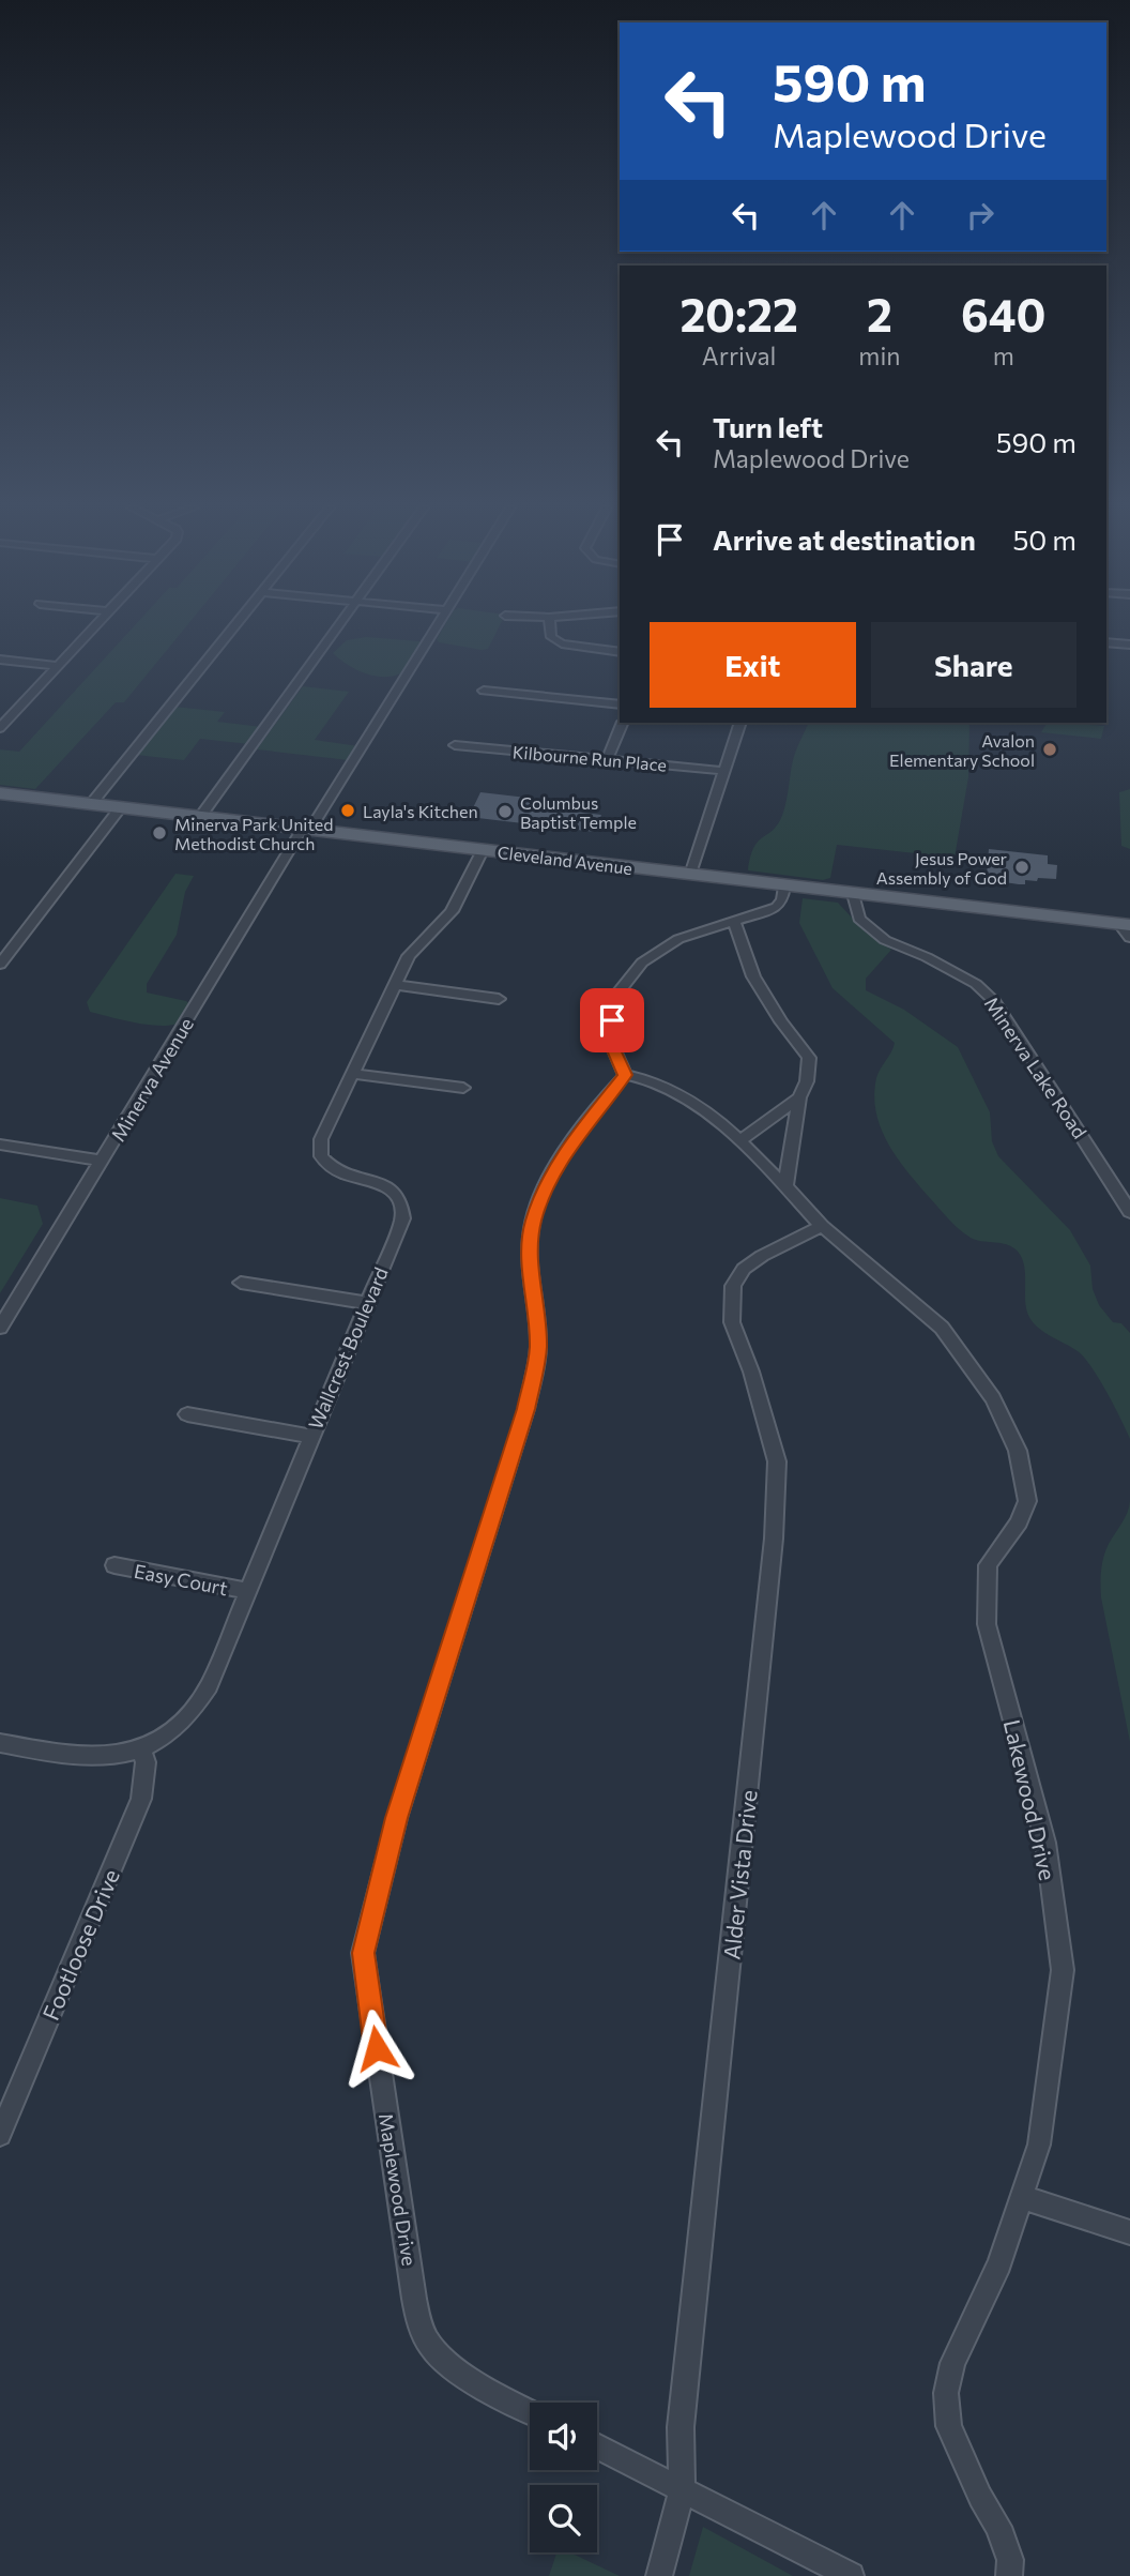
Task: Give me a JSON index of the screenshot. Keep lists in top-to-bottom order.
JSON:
{
  "streets": {
    "main road": ["Cleveland Avenue"],
    "street": [
      "Kilbourne Run Place",
      "Minerva Lake Road",
      "Minerva Avenue",
      "Wallcrest Boulevard",
      "Easy Court",
      "Lakewood Drive",
      "Alder Vista Drive",
      "Footloose Drive",
      "Maplewood Drive"
    ]
  },
  "crossings": [
    ["Cleveland Avenue", "Minerva Lake Road"],
    ["Cleveland Avenue", "Minerva Avenue"],
    ["Cleveland Avenue", "Wallcrest Boulevard"],
    ["Wallcrest Boulevard", "Easy Court"],
    ["Wallcrest Boulevard", "Footloose Drive"],
    ["Lakewood Drive", "Alder Vista Drive"],
    ["Lakewood Drive", "Maplewood Drive"]
  ],
  "places": [
    "Avalon Elementary School",
    "Layla's Kitchen",
    "Columbus Baptist Temple",
    "Minerva Park United Methodist Church",
    "Jesus Power Assembly of God"
  ],
  "page": {
    "turn": ["590 m", "Maplewood Drive"],
    "eta": [
      "20:22",
      "Arrival",
      "2",
      "min",
      "640",
      "m"
    ],
    "list": [
      {
        "name": "Turn left",
        "note": "Maplewood Drive",
        "value": "590 m"
      },
      {
        "name": "Arrive at destination",
        "value": "50 m"
      }
    ],
    "buttons": ["Exit", "Share"]
  }
}
